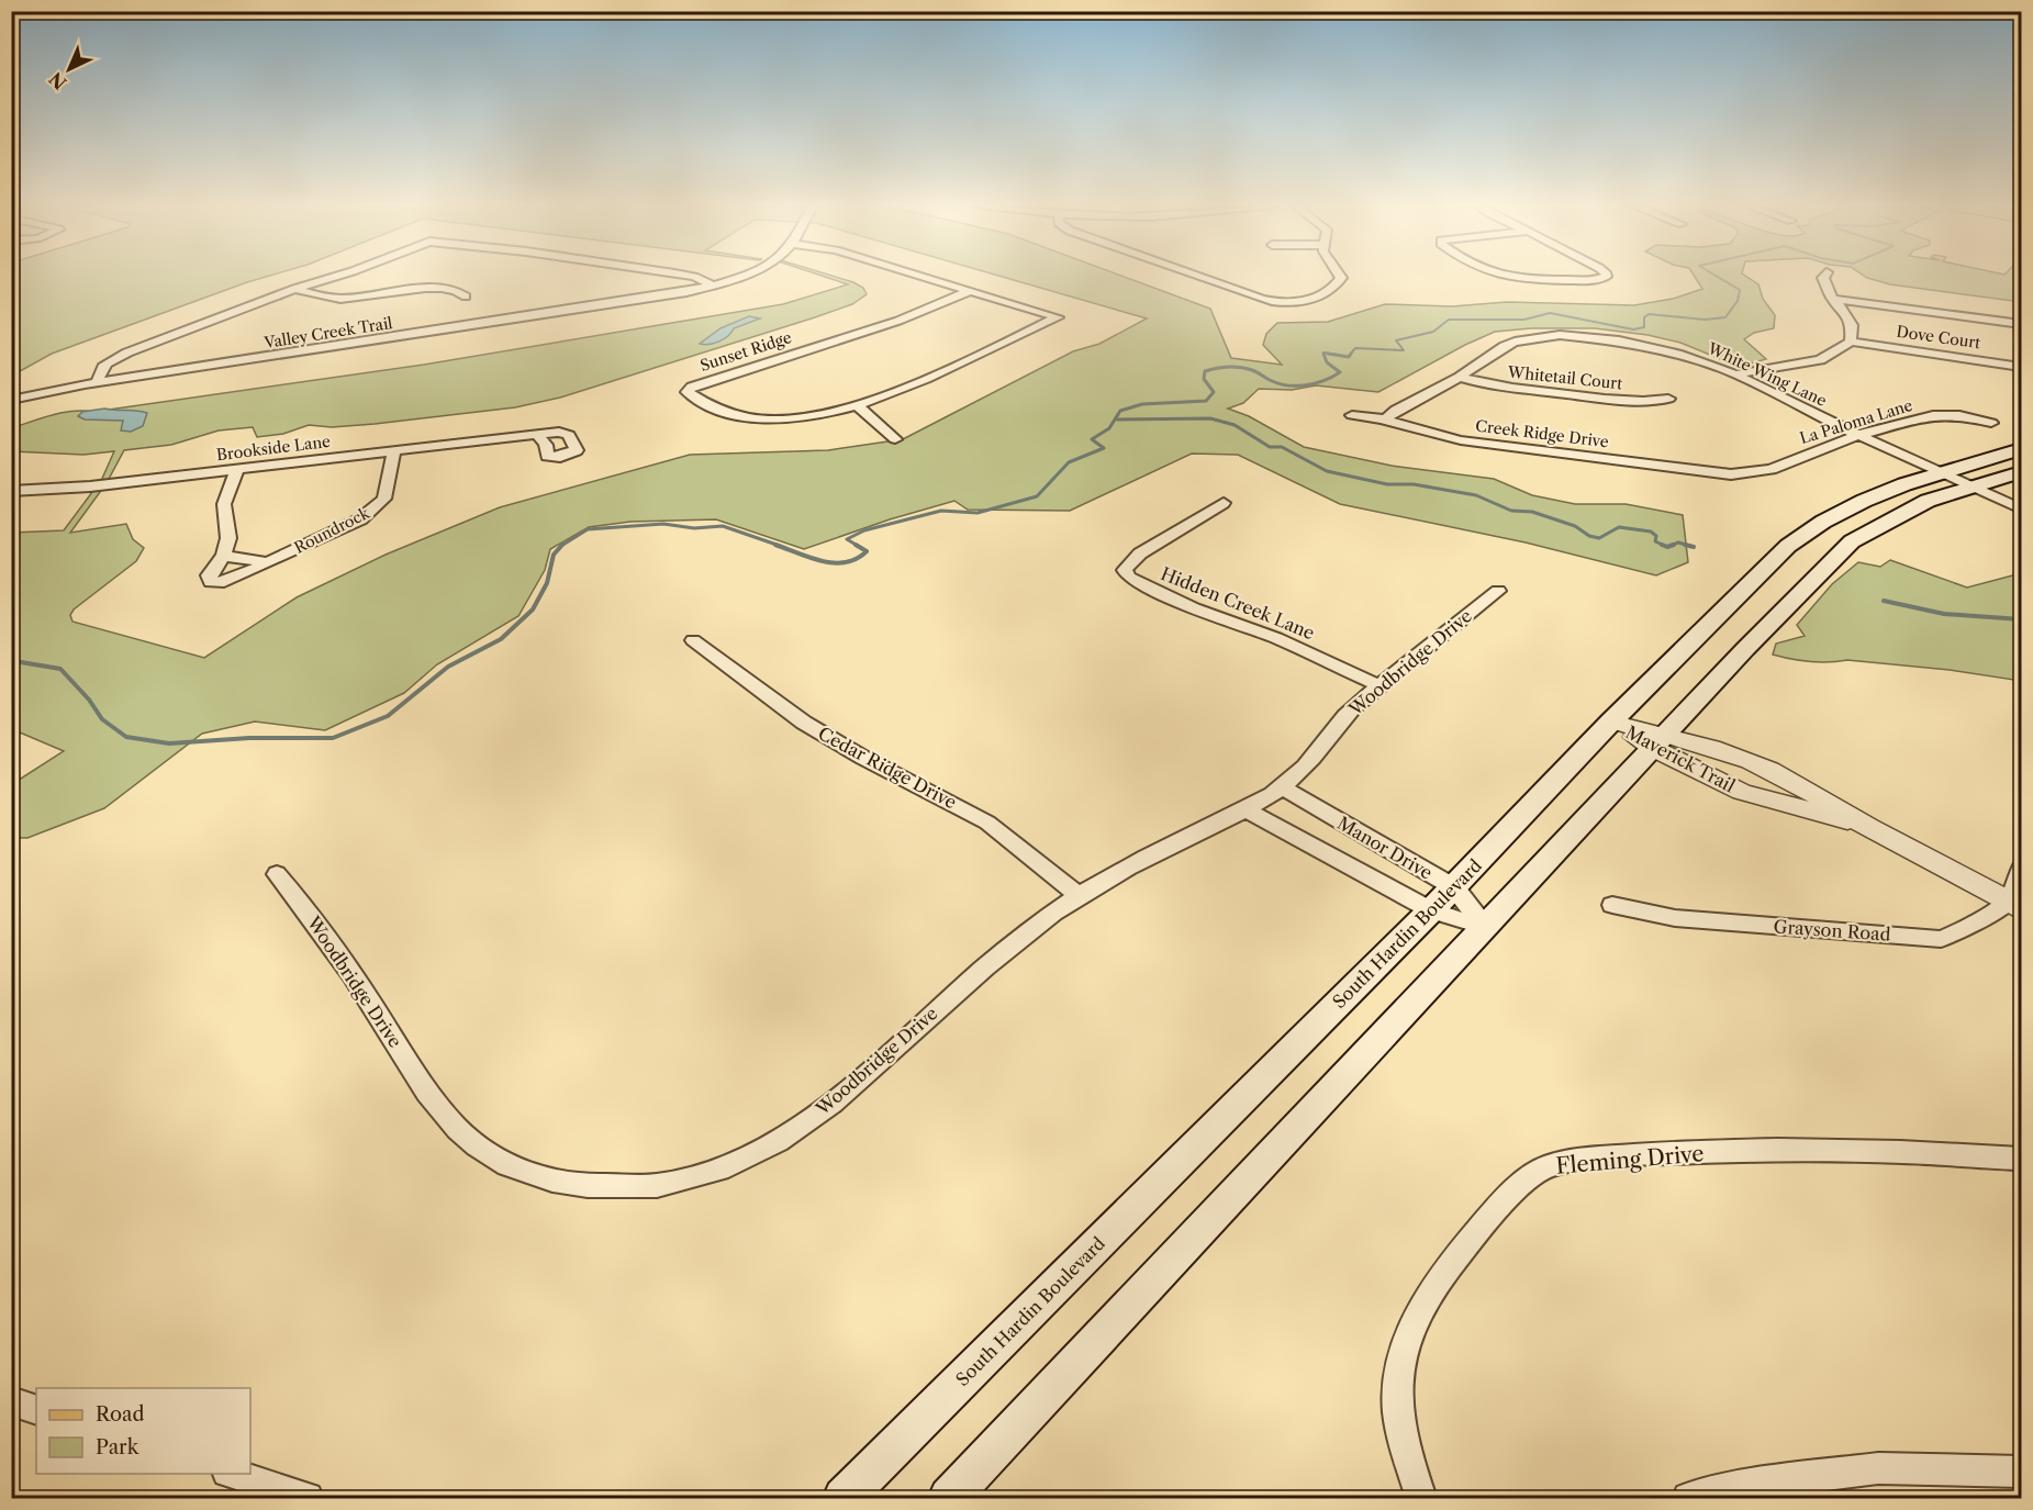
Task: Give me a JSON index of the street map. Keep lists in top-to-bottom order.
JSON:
{
  "streets": {
    "main road": ["South Hardin Boulevard"],
    "street": [
      "Valley Creek Trail",
      "Dove Court",
      "Sunset Ridge",
      "White Wing Lane",
      "Whitetail Court",
      "La Paloma Lane",
      "Creek Ridge Drive",
      "Brookside Lane",
      "Roundrock",
      "Hidden Creek Lane",
      "Woodbridge Drive",
      "Maverick Trail",
      "Cedar Ridge Drive",
      "Manor Drive",
      "Grayson Road",
      "Fleming Drive"
    ]
  },
  "crossings": [
    ["White Wing Lane", "Whitetail Court"],
    ["White Wing Lane", "La Paloma Lane"],
    ["White Wing Lane", "Creek Ridge Drive"],
    ["White Wing Lane", "South Hardin Boulevard"],
    ["La Paloma Lane", "Creek Ridge Drive"],
    ["Brookside Lane", "Roundrock"],
    ["Hidden Creek Lane", "Woodbridge Drive"],
    ["Woodbridge Drive", "Cedar Ridge Drive"],
    ["Woodbridge Drive", "Manor Drive"],
    ["Maverick Trail", "Grayson Road"],
    ["Maverick Trail", "South Hardin Boulevard"],
    ["Manor Drive", "South Hardin Boulevard"]
  ],
  "legend": ["Road", "Park"],
  "north": "bottom left"
}
